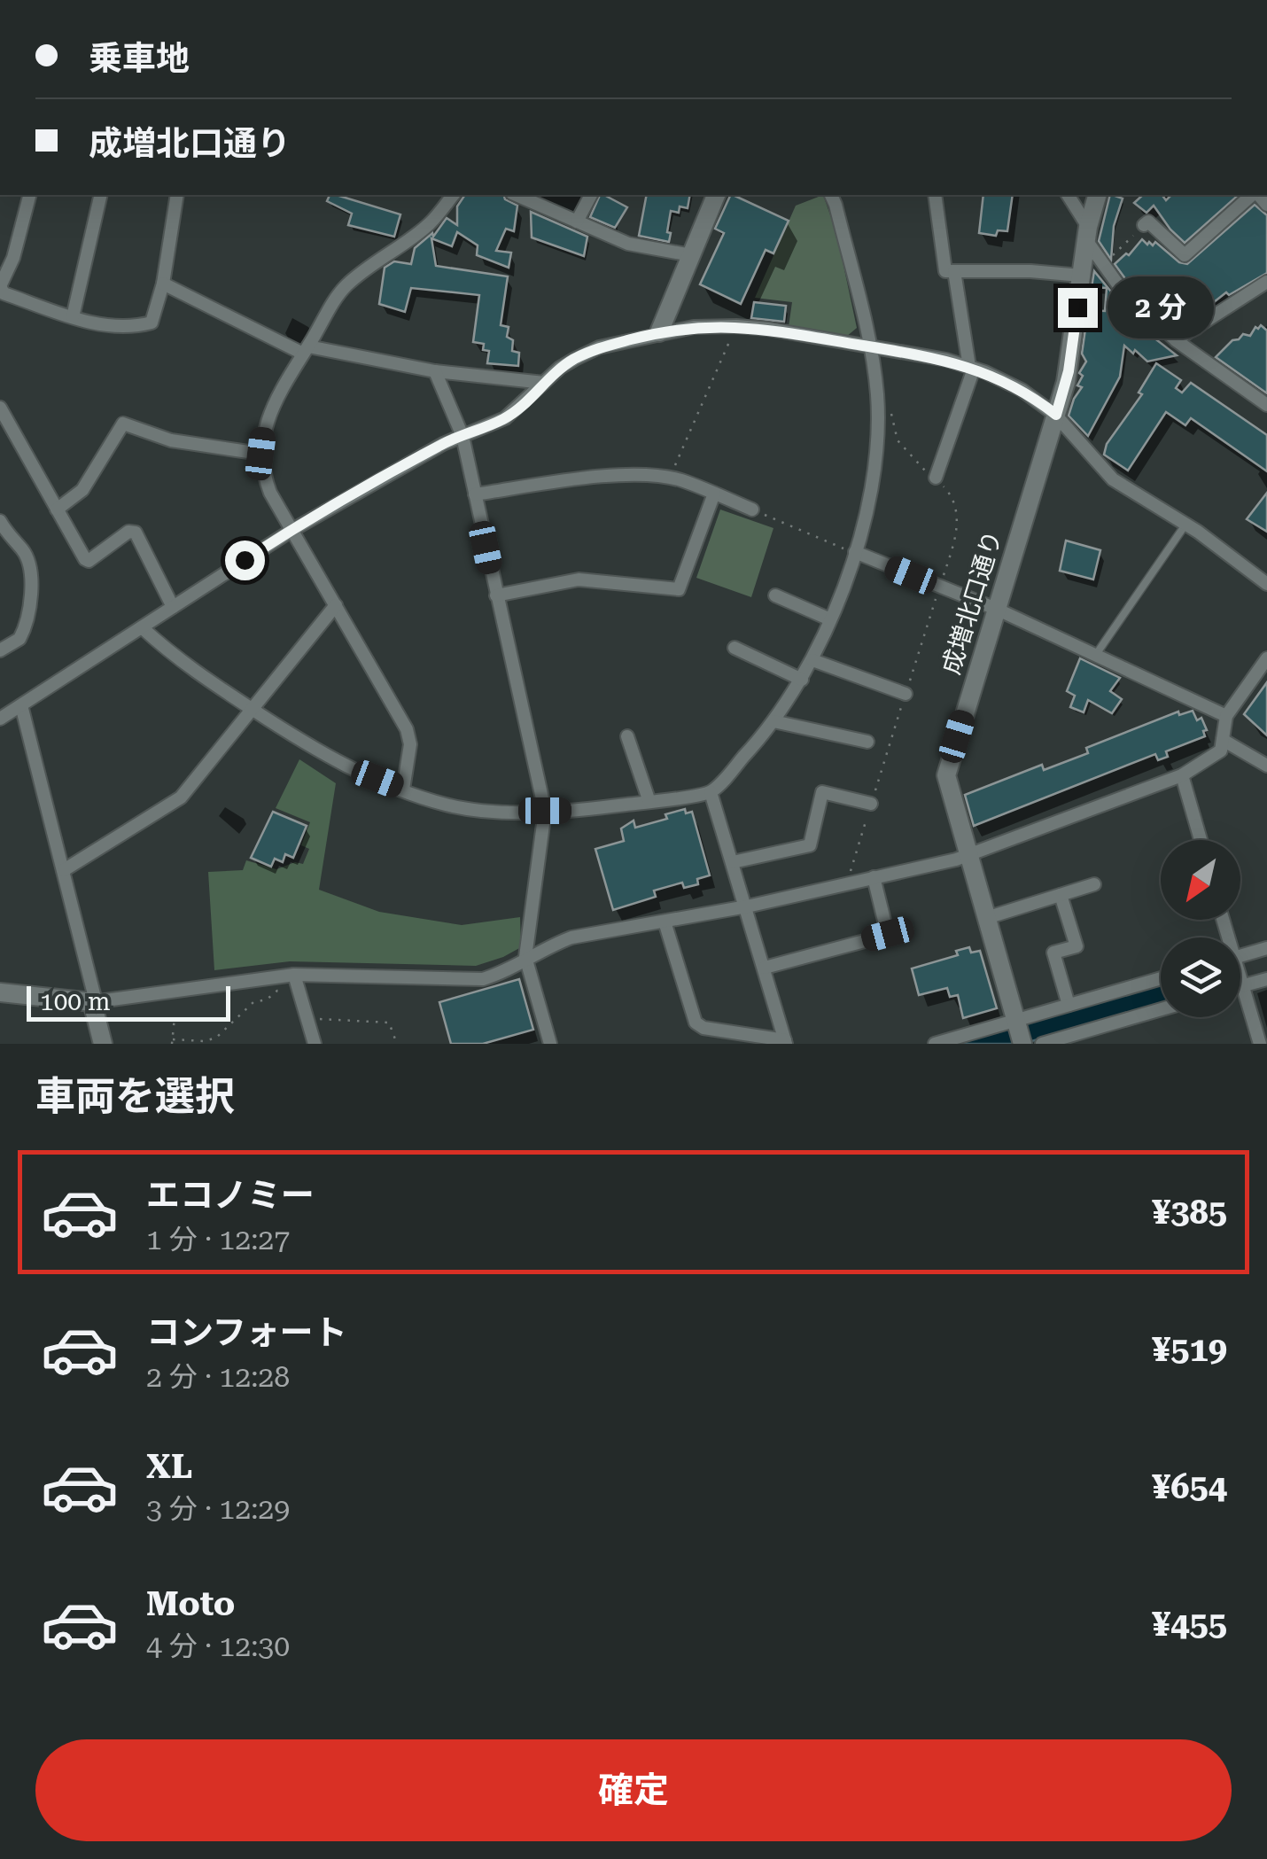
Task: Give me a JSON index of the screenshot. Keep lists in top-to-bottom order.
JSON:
{
  "streets": {
    "street": ["成増北口通り"]
  },
  "scale_bar": "100 m",
  "north": "bottom left",
  "page": {
    "banner": ["乗車地", "成増北口通り"],
    "bubble": "2 分",
    "scale": "100 m",
    "heading": "車両を選択",
    "list": [
      {
        "name": "エコノミー",
        "note": "1 分 · 12:27",
        "value": "¥385"
      },
      {
        "name": "コンフォート",
        "note": "2 分 · 12:28",
        "value": "¥519"
      },
      {
        "name": "XL",
        "note": "3 分 · 12:29",
        "value": "¥654"
      },
      {
        "name": "Moto",
        "note": "4 分 · 12:30",
        "value": "¥455"
      }
    ],
    "buttons": "確定"
  }
}
